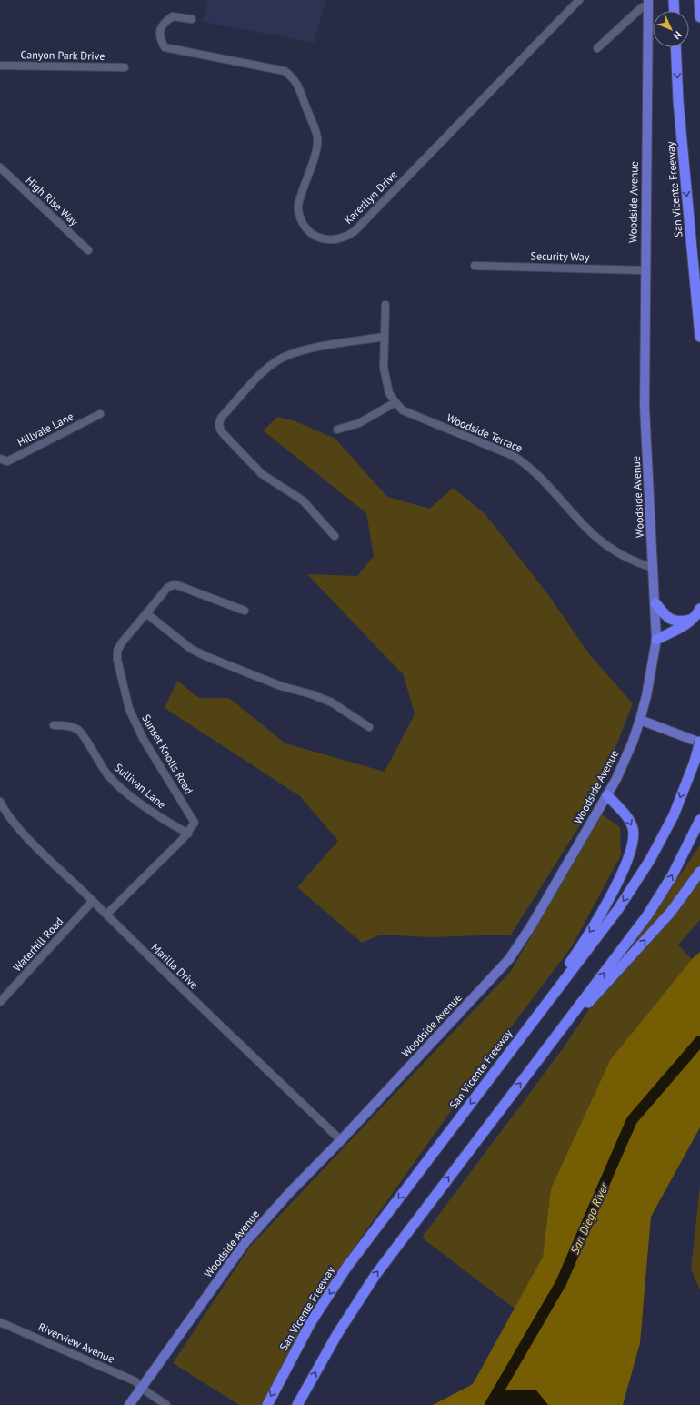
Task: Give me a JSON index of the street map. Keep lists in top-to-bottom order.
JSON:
{
  "streets": {
    "highway": ["San Vicente Freeway"],
    "main road": ["Woodside Avenue"],
    "street": [
      "Canyon Park Drive",
      "Karerllyn Drive",
      "High Rise Way",
      "Security Way",
      "Hillvale Lane",
      "Woodside Terrace",
      "Sunset Knolls Road",
      "Sullivan Lane",
      "Waterhill Road",
      "Marilla Drive",
      "Riverview Avenue"
    ]
  },
  "crossings": [
    ["Woodside Avenue", "Security Way"],
    ["Woodside Avenue", "Woodside Terrace"],
    ["Woodside Avenue", "Marilla Drive"],
    ["Woodside Avenue", "Riverview Avenue"],
    ["Sunset Knolls Road", "Sullivan Lane"],
    ["Waterhill Road", "Marilla Drive"]
  ],
  "water": ["San Diego River"],
  "north": "bottom right"
}
